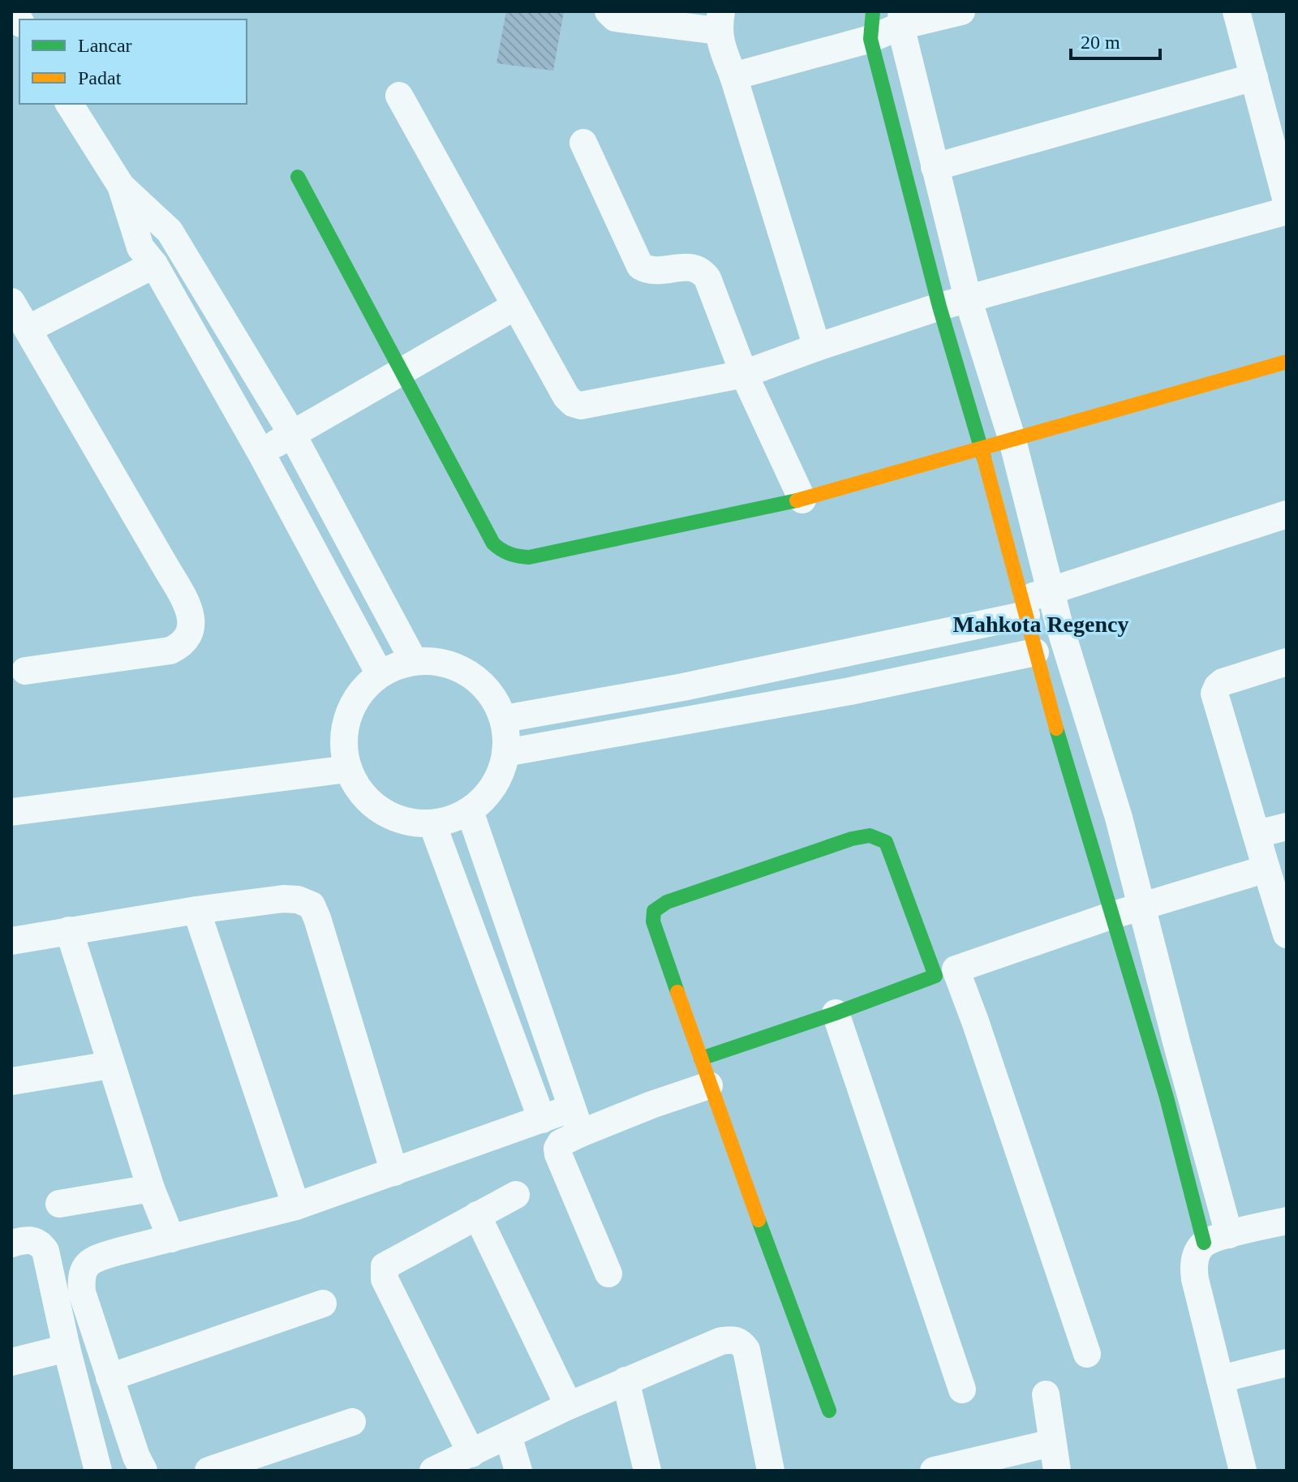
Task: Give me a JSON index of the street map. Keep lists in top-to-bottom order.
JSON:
{
  "districts": ["Mahkota Regency"],
  "legend": ["Lancar", "Padat"],
  "scale_bar": "20 m"
}
